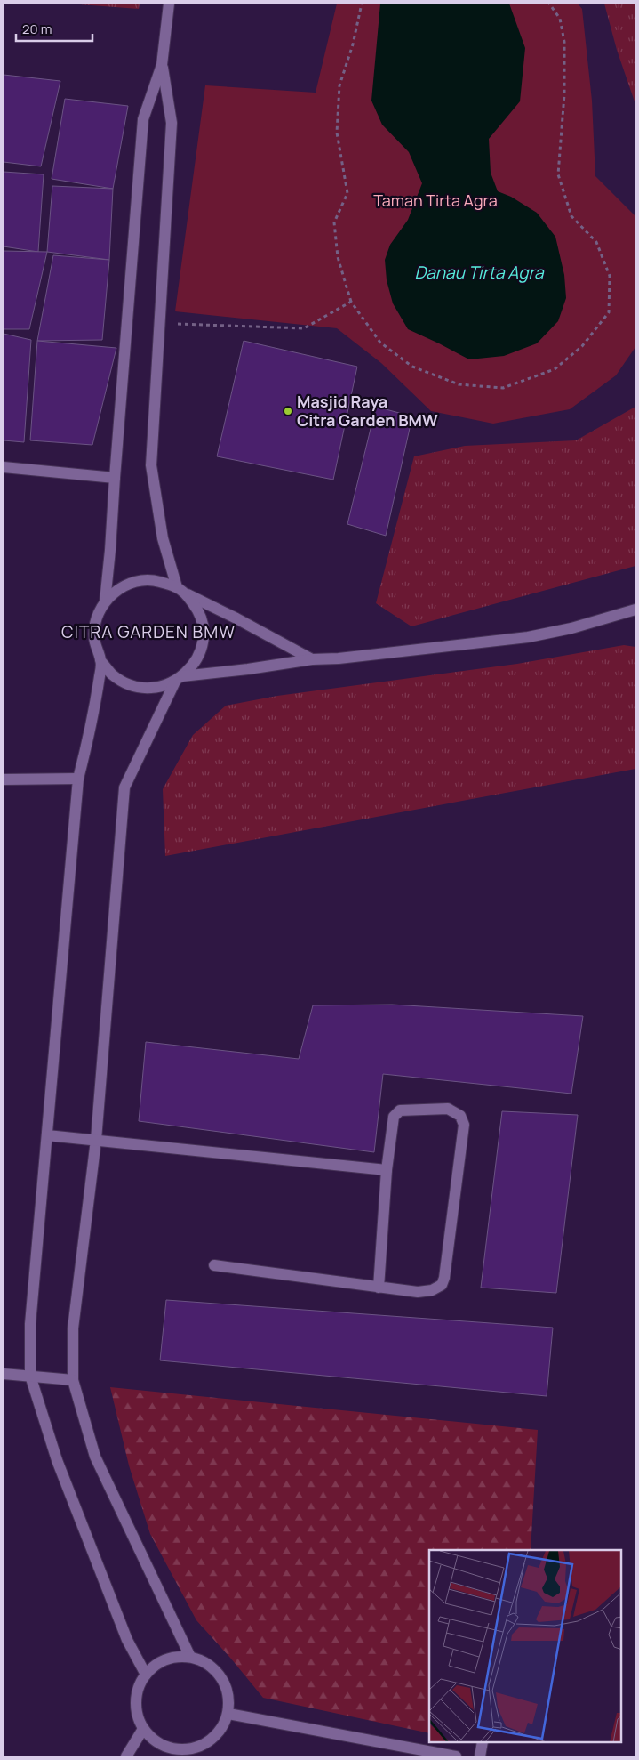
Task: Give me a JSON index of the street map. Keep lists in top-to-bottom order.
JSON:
{
  "districts": ["CITRA GARDEN BMW"],
  "water": ["Danau Tirta Agra"],
  "parks": ["Taman Tirta Agra"],
  "places": ["Masjid Raya Citra Garden BMW"],
  "scale_bar": "20 m"
}
